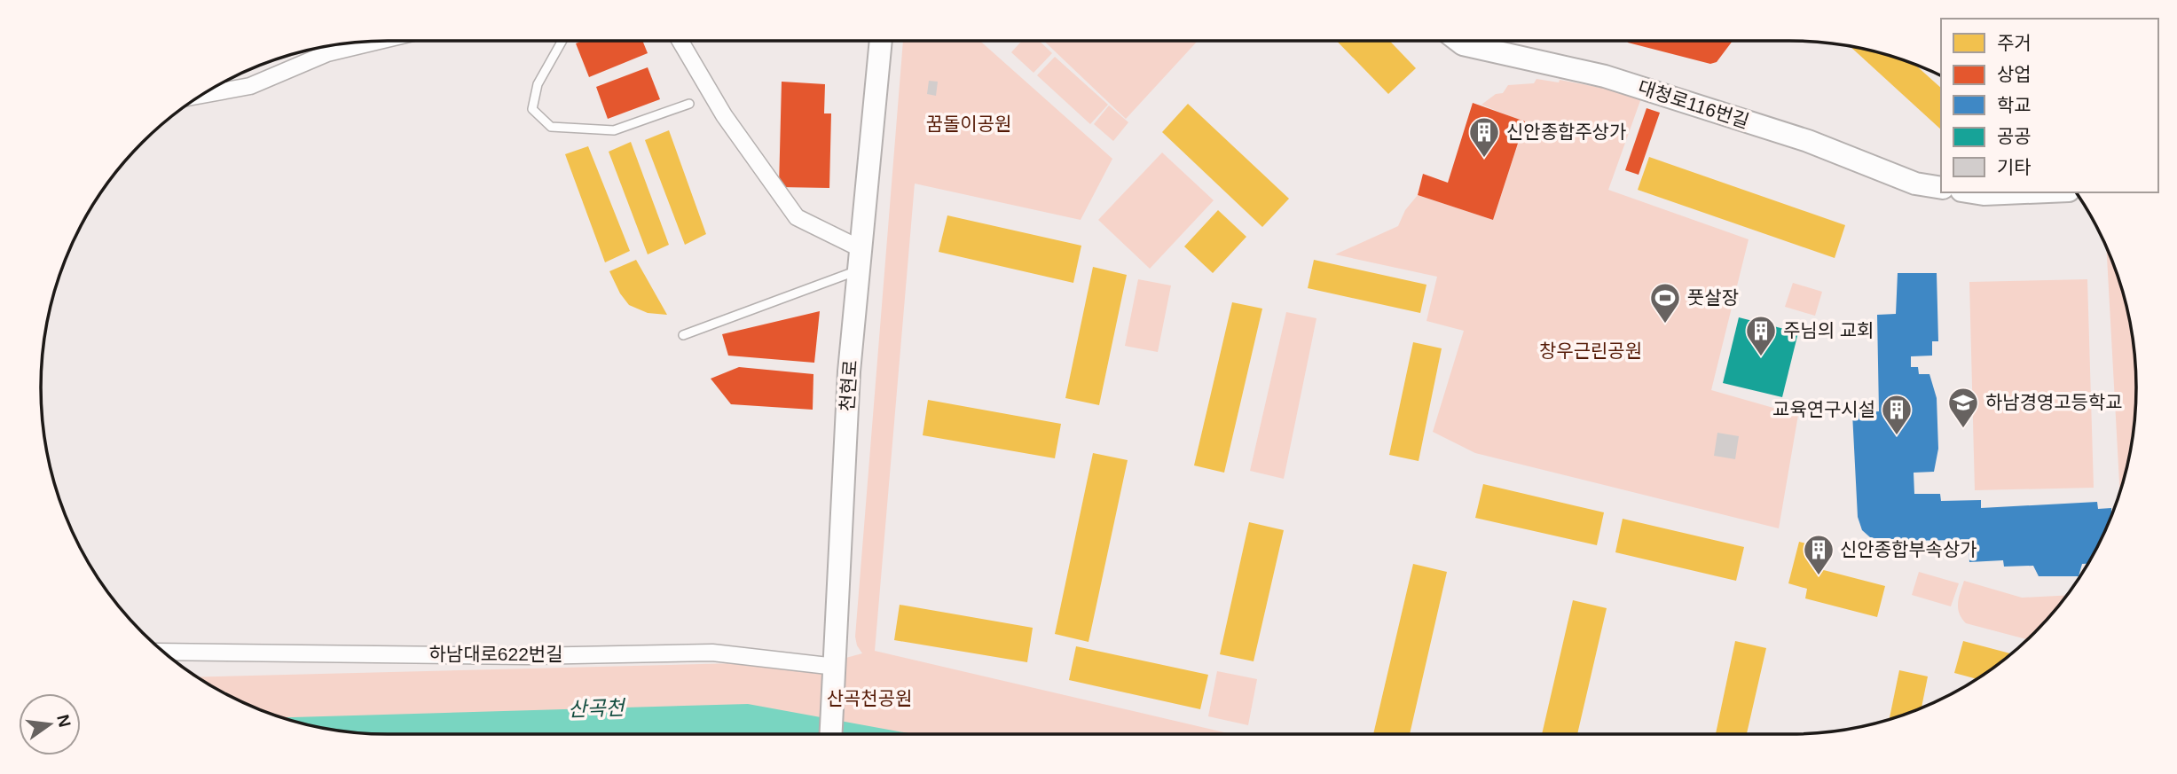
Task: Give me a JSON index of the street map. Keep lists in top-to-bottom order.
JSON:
{
  "streets": {
    "main road": ["대청로116번길", "천현로"],
    "street": ["하남대로622번길"]
  },
  "crossings": [
    ["천현로", "하남대로622번길"]
  ],
  "water": ["산곡천"],
  "parks": ["꿈돌이공원", "창우근린공원", "산곡천공원"],
  "places": {
    "building": [
      "신안종합주상가",
      "주님의 교회",
      "교육연구시설",
      "신안종합부속상가"
    ],
    "sports": ["풋살장"],
    "school or university": ["하남경영고등학교"]
  },
  "legend": [
    "주거",
    "상업",
    "학교",
    "공공",
    "기타"
  ],
  "north": "right"
}
